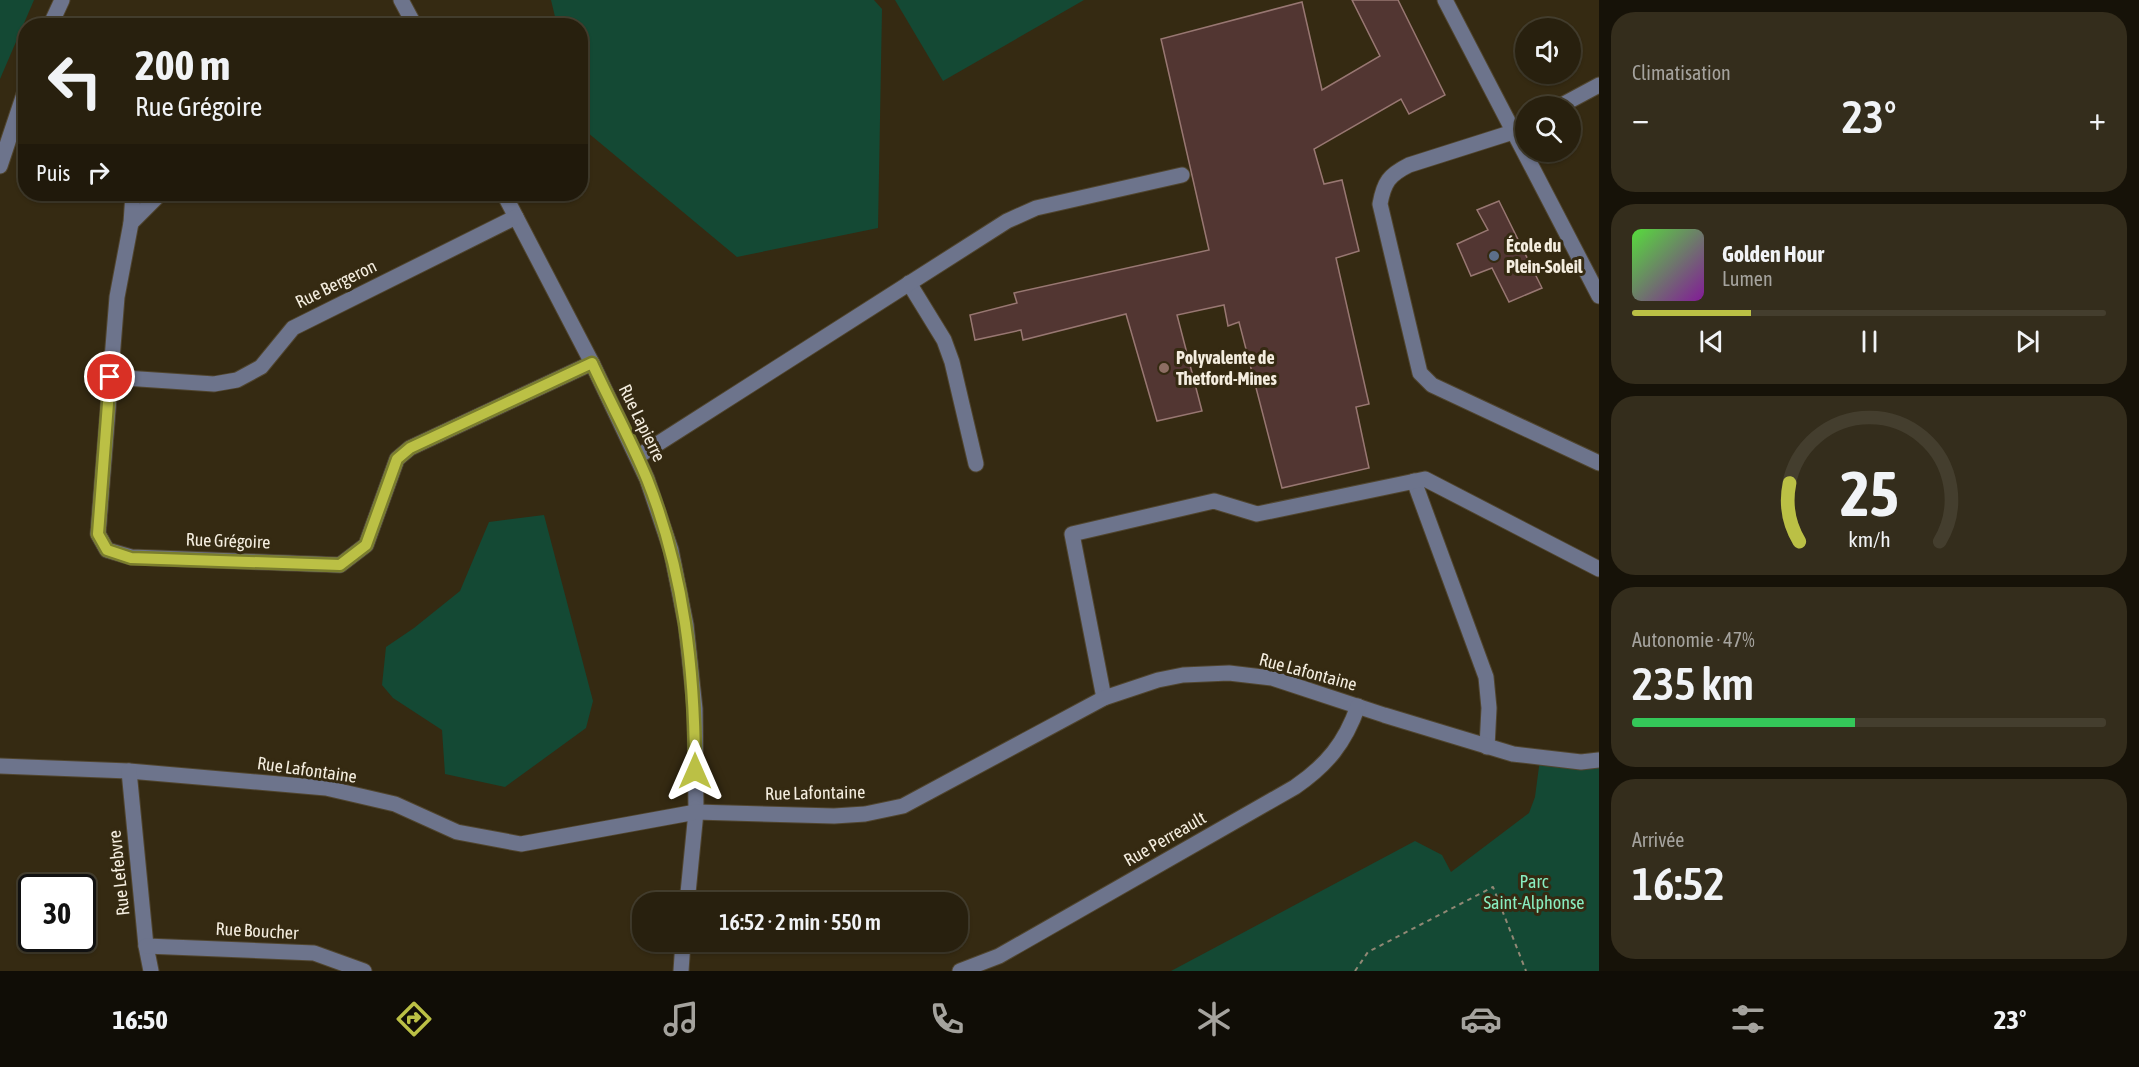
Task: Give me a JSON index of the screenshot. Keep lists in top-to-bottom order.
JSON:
{
  "streets": {
    "street": [
      "Rue Bergeron",
      "Rue Lapierre",
      "Rue Grégoire",
      "Rue Lafontaine",
      "Rue Perreault",
      "Rue Lefebvre",
      "Rue Boucher"
    ]
  },
  "crossings": [
    ["Rue Bergeron", "Rue Lapierre"],
    ["Rue Bergeron", "Rue Grégoire"],
    ["Rue Lapierre", "Rue Grégoire"],
    ["Rue Lapierre", "Rue Lafontaine"],
    ["Rue Lafontaine", "Rue Perreault"],
    ["Rue Lafontaine", "Rue Lefebvre"],
    ["Rue Lefebvre", "Rue Boucher"]
  ],
  "parks": ["Parc Saint-Alphonse"],
  "places": ["École du Plein-Soleil", "Polyvalente de Thetford-Mines"],
  "page": {
    "tile": [
      "Climatisation",
      ["Autonomie · 47%", "235 km"],
      ["Arrivée", "16:52"]
    ],
    "turn": ["200 m", "Rue Grégoire"],
    "heat": ["−", "23°", "+"],
    "then": "Puis",
    "song": ["Golden Hour", "Lumen"],
    "limit": "30",
    "trip": "16:52 · 2 min · 550 m",
    "tabs": ["16:50", "23°"],
    "gauge": ["25", "km/h"]
  }
}
